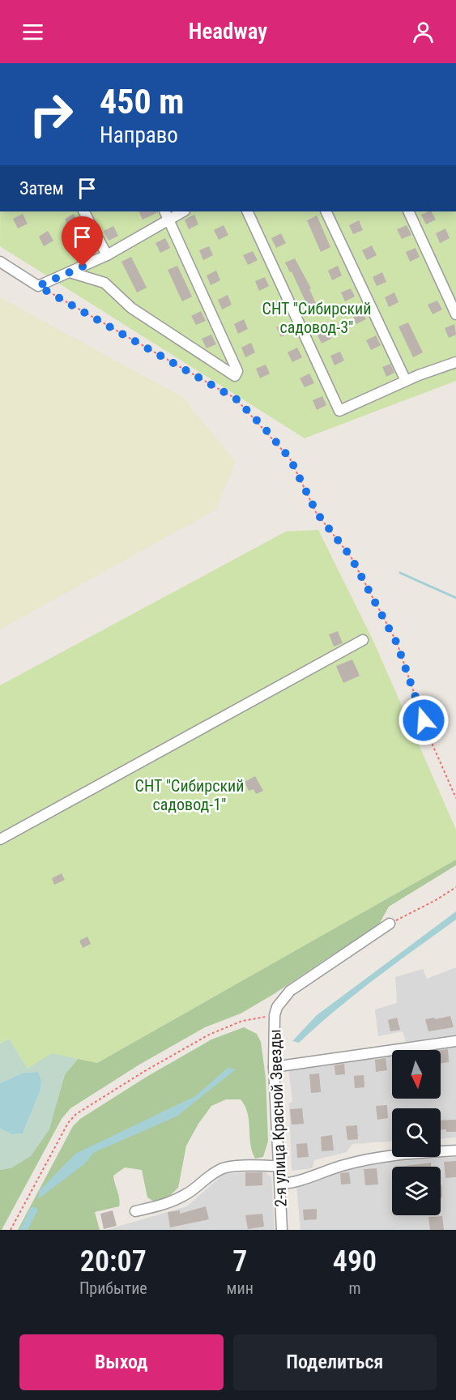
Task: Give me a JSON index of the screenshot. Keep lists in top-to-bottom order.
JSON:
{
  "streets": {
    "street": ["2-я улица Красной Звезды"]
  },
  "parks": ["СНТ \"Сибирский садовод-3\"", "СНТ \"Сибирский садовод-1\""],
  "north": "bottom",
  "page": {
    "header": "Headway",
    "turn": ["450 m", "Направо"],
    "then": "Затем",
    "eta": [
      "20:07",
      "Прибытие",
      "7",
      "мин",
      "490",
      "m"
    ],
    "buttons": ["Выход", "Поделиться"]
  }
}
